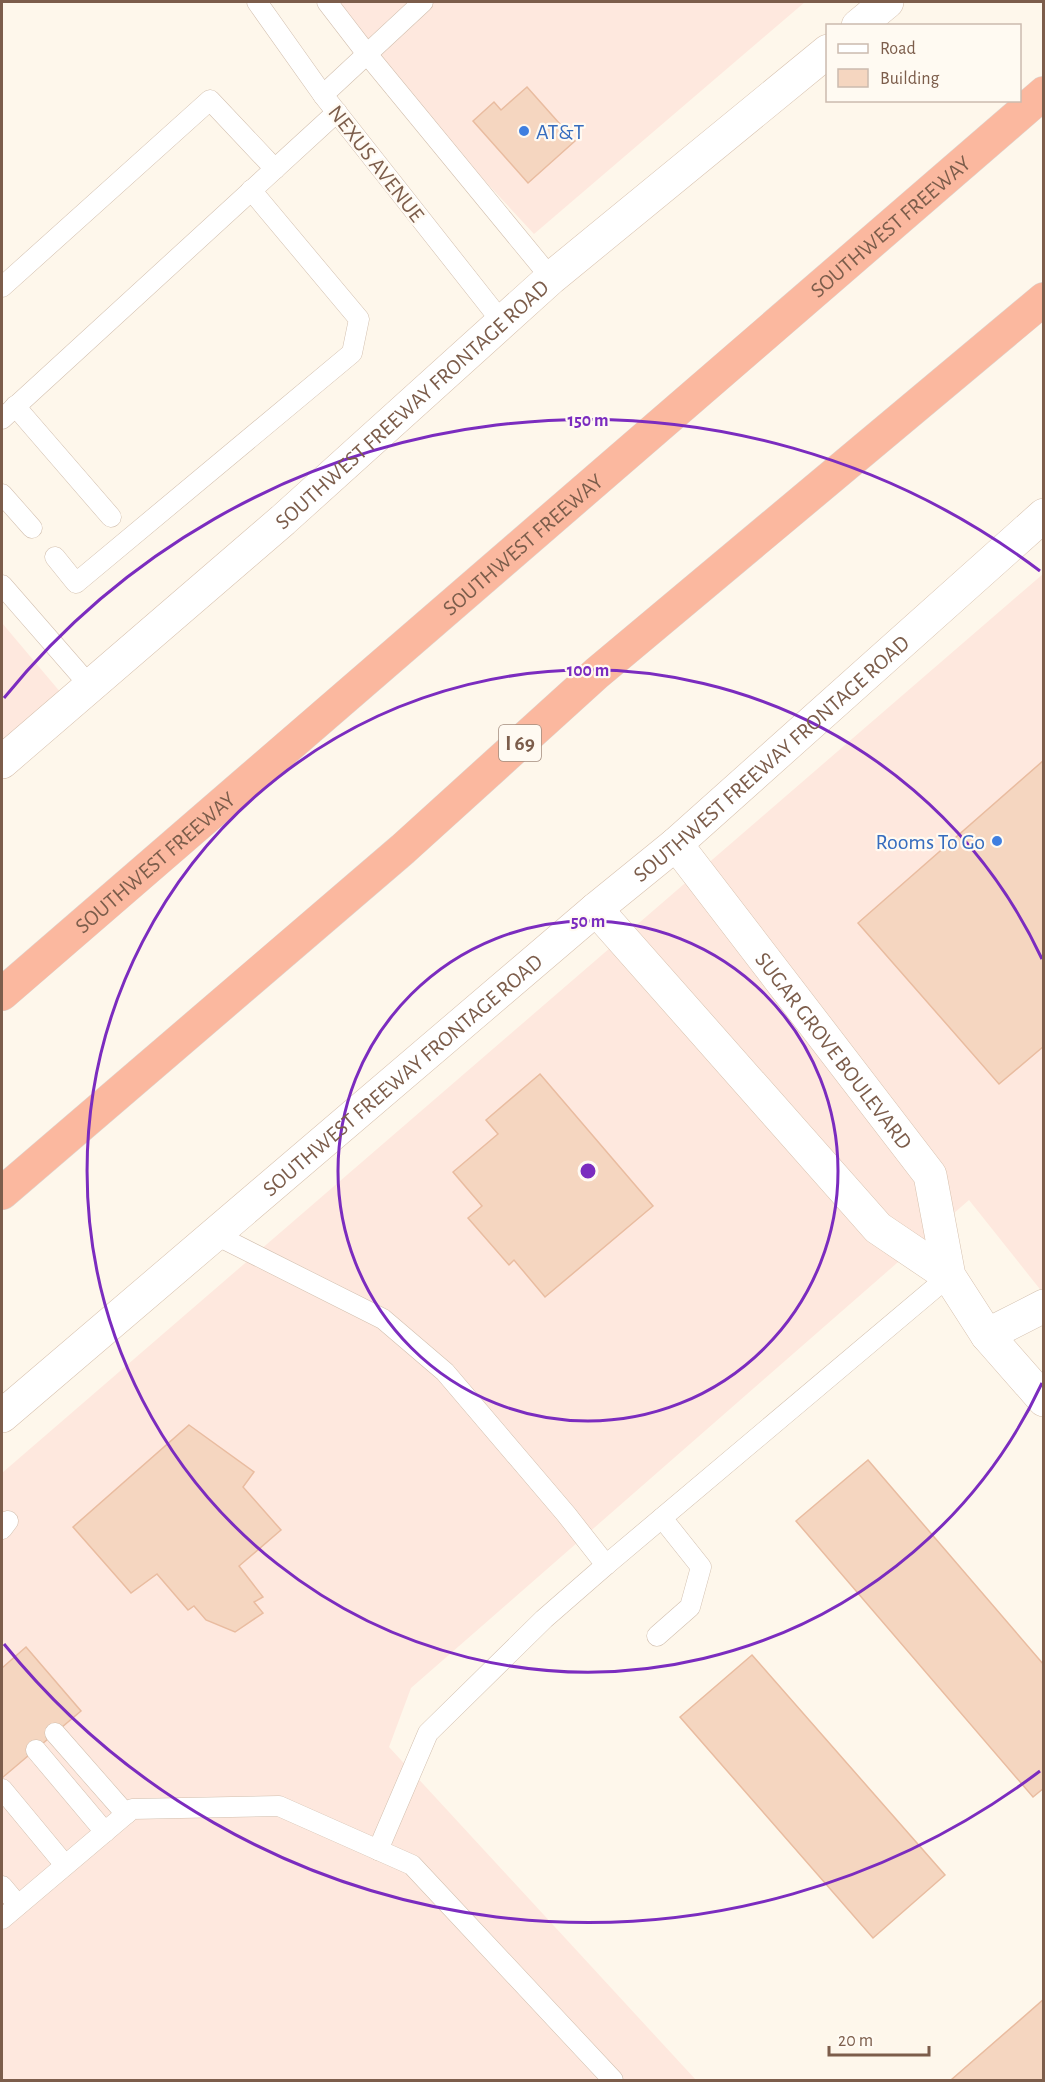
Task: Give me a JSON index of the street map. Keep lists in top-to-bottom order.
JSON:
{
  "streets": {
    "highway": ["SOUTHWEST FREEWAY", "I 69"],
    "main road": ["SOUTHWEST FREEWAY FRONTAGE ROAD", "SUGAR GROVE BOULEVARD"],
    "lane": ["NEXUS AVENUE"]
  },
  "crossings": [
    ["NEXUS AVENUE", "SOUTHWEST FREEWAY FRONTAGE ROAD"],
    ["SOUTHWEST FREEWAY FRONTAGE ROAD", "SUGAR GROVE BOULEVARD"]
  ],
  "places": ["AT&T", "Rooms To Go"],
  "legend": ["Road", "Building"],
  "scale_bar": "20 m",
  "rings": ["150 m", "100 m", "50 m"]
}
